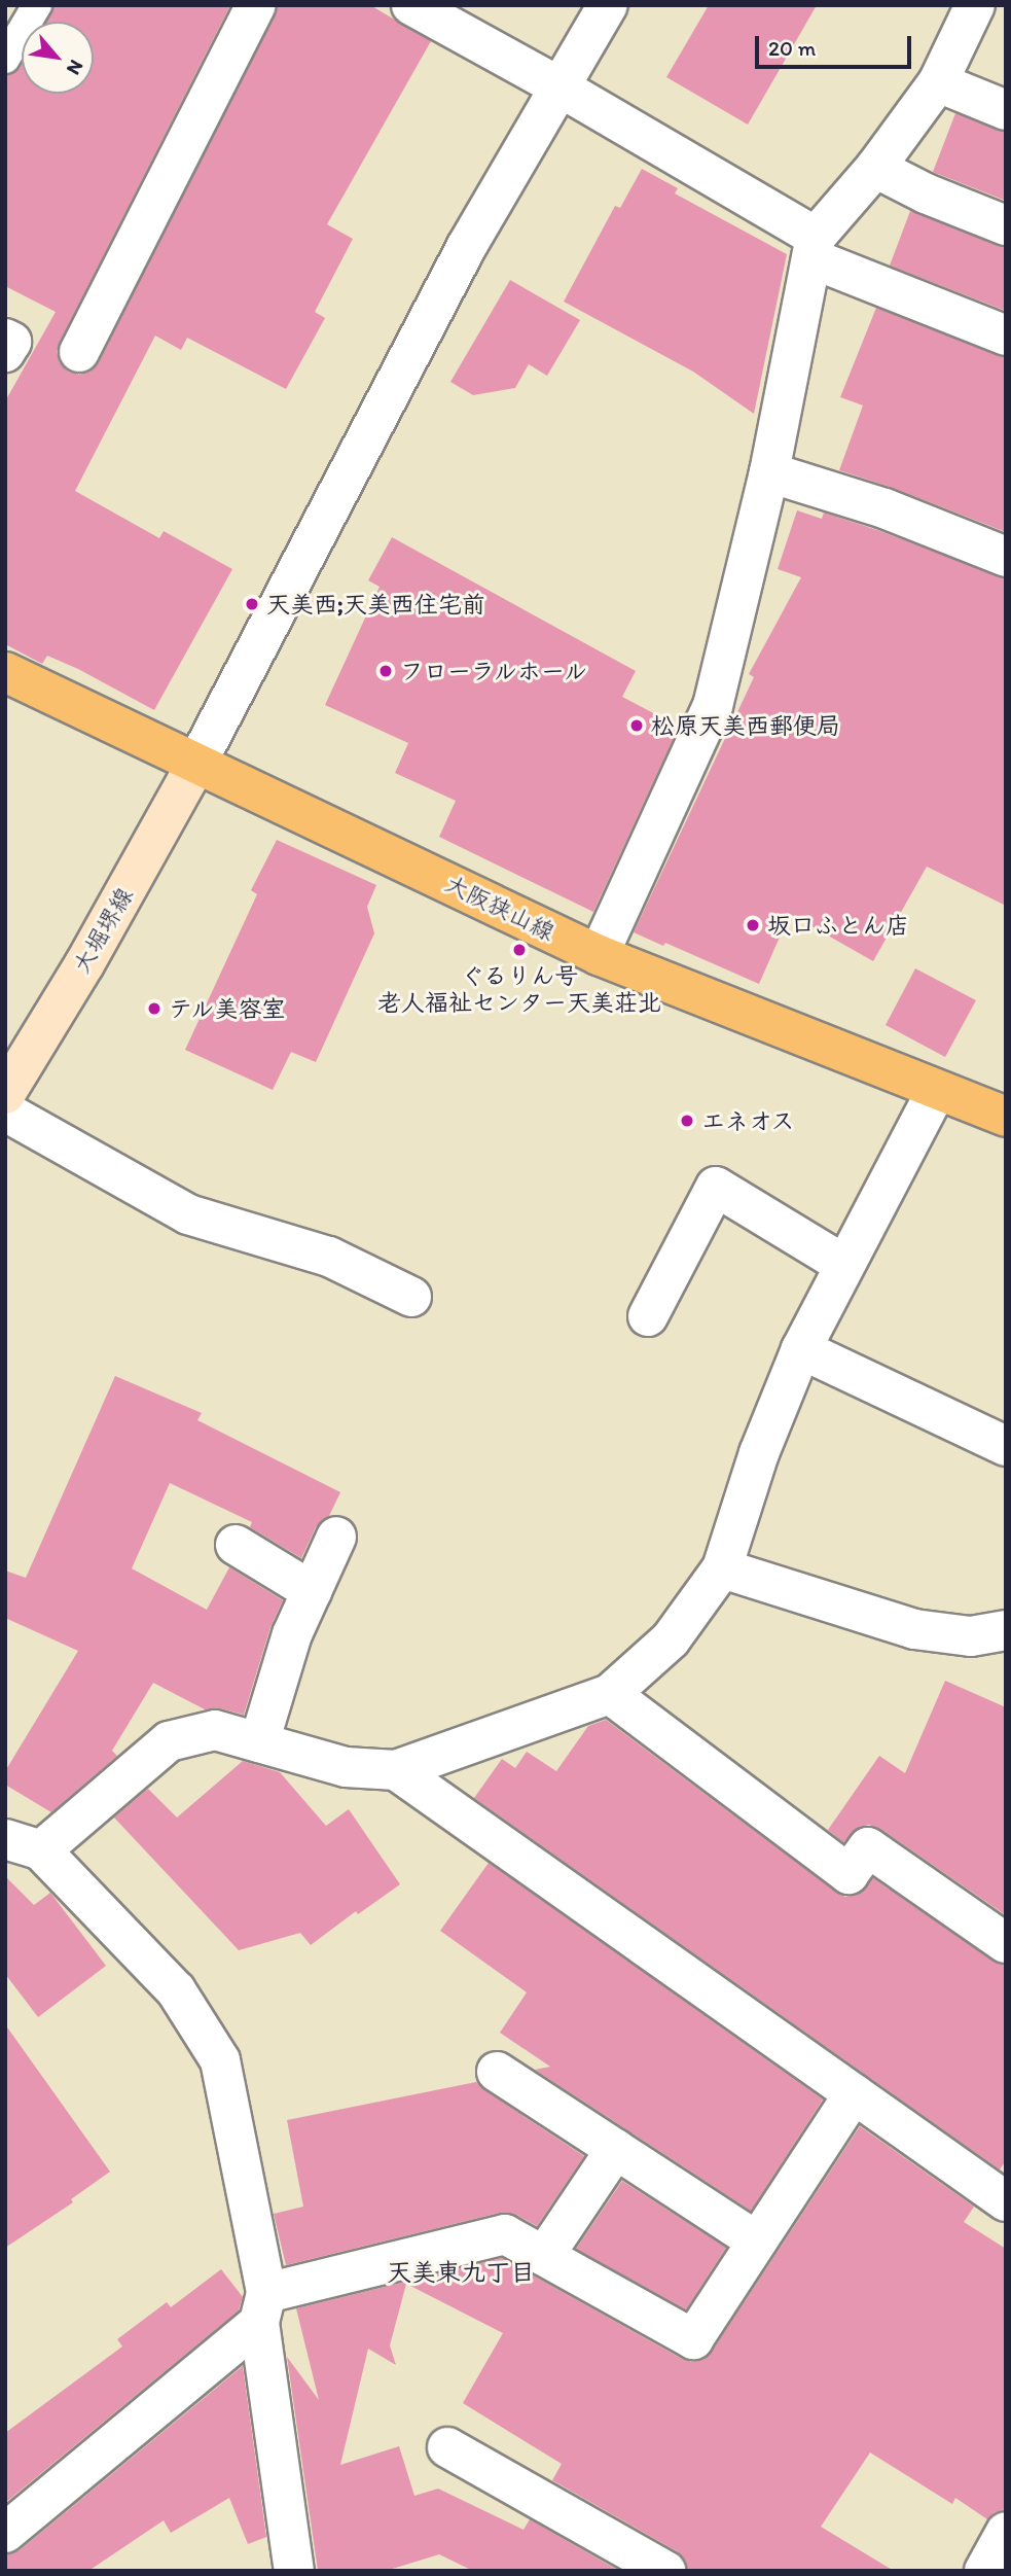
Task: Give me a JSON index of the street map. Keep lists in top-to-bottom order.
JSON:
{
  "streets": {
    "main road": ["大阪狭山線", "大堀堺線"]
  },
  "crossings": [
    ["大阪狭山線", "大堀堺線"]
  ],
  "districts": ["天美東九丁目"],
  "places": [
    "天美西;天美西住宅前",
    "フローラルホール",
    "松原天美西郵便局",
    "坂口ふとん店",
    "ぐるりん号 老人福祉センター天美荘北",
    "テル美容室",
    "エネオス"
  ],
  "scale_bar": "20 m",
  "north": "bottom right"
}
